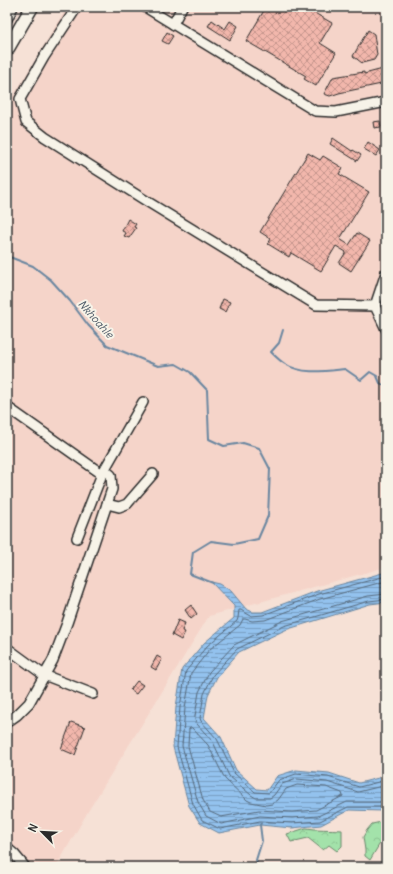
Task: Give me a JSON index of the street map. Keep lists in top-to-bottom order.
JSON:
{
  "water": ["Nkhoahle"],
  "north": "top left"
}
